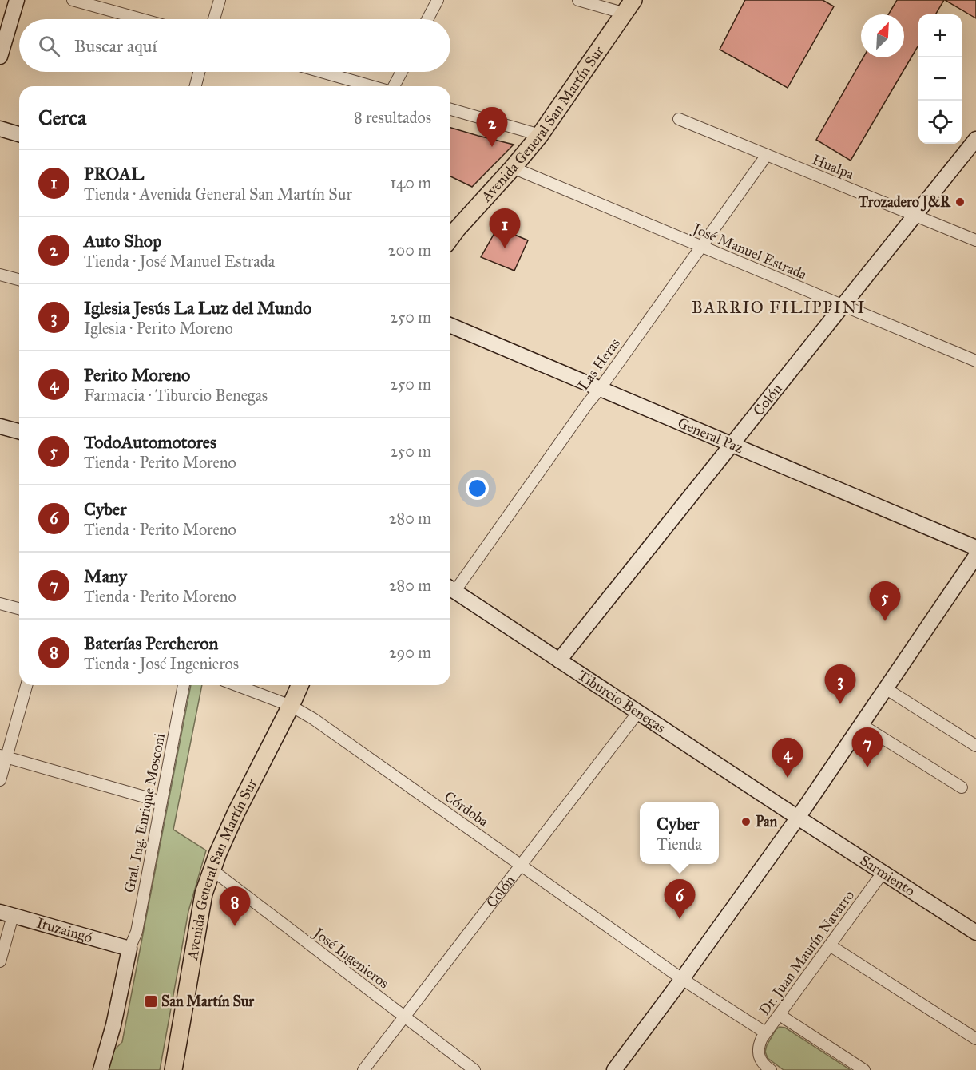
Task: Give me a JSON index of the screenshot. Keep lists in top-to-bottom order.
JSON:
{
  "streets": {
    "main road": ["Avenida General San Martín Sur"],
    "street": [
      "Hualpa",
      "José Manuel Estrada",
      "Las Heras",
      "Colón",
      "General Paz",
      "Tiburcio Benegas",
      "Córdoba",
      "Gral. Ing. Enrique Mosconi",
      "Sarmiento",
      "Ituzaingó",
      "Dr. Juan Maurín Navarro",
      "José Ingenieros"
    ]
  },
  "crossings": [
    ["Avenida General San Martín Sur", "José Manuel Estrada"],
    ["Avenida General San Martín Sur", "Córdoba"],
    ["Avenida General San Martín Sur", "José Ingenieros"],
    ["Hualpa", "Las Heras"],
    ["Hualpa", "Colón"],
    ["José Manuel Estrada", "Las Heras"],
    ["José Manuel Estrada", "Colón"],
    ["Las Heras", "General Paz"],
    ["Las Heras", "Tiburcio Benegas"],
    ["Colón", "General Paz"],
    ["Colón", "Tiburcio Benegas"],
    ["Colón", "Córdoba"],
    ["Colón", "José Ingenieros"],
    ["Tiburcio Benegas", "Sarmiento"],
    ["Córdoba", "Dr. Juan Maurín Navarro"],
    ["Gral. Ing. Enrique Mosconi", "Ituzaingó"],
    ["Sarmiento", "Dr. Juan Maurín Navarro"]
  ],
  "districts": ["BARRIO FILIPPINI"],
  "places": {
    "other": ["Trozadero J&R", "Pan"],
    "transit": ["San Martín Sur"]
  },
  "north": "top right",
  "page": {
    "map_buttons": ["+", "−"],
    "search": "Buscar aquí",
    "heading": ["Cerca", "8 resultados"],
    "pins": [
      "2",
      "1",
      "5",
      "3",
      "7",
      "4",
      "6",
      "8"
    ],
    "list": [
      {
        "mark": "1",
        "name": "PROAL",
        "note": "Tienda · Avenida General San Martín Sur",
        "value": "140 m"
      },
      {
        "mark": "2",
        "name": "Auto Shop",
        "note": "Tienda · José Manuel Estrada",
        "value": "200 m"
      },
      {
        "mark": "3",
        "name": "Iglesia Jesús La Luz del Mundo",
        "note": "Iglesia · Perito Moreno",
        "value": "250 m"
      },
      {
        "mark": "4",
        "name": "Perito Moreno",
        "note": "Farmacia · Tiburcio Benegas",
        "value": "250 m"
      },
      {
        "mark": "5",
        "name": "TodoAutomotores",
        "note": "Tienda · Perito Moreno",
        "value": "250 m"
      },
      {
        "mark": "6",
        "name": "Cyber",
        "note": "Tienda · Perito Moreno",
        "value": "280 m"
      },
      {
        "mark": "7",
        "name": "Many",
        "note": "Tienda · Perito Moreno",
        "value": "280 m"
      },
      {
        "mark": "8",
        "name": "Baterías Percheron",
        "note": "Tienda · José Ingenieros",
        "value": "290 m"
      }
    ],
    "popup": ["Cyber", "Tienda"]
  }
}
